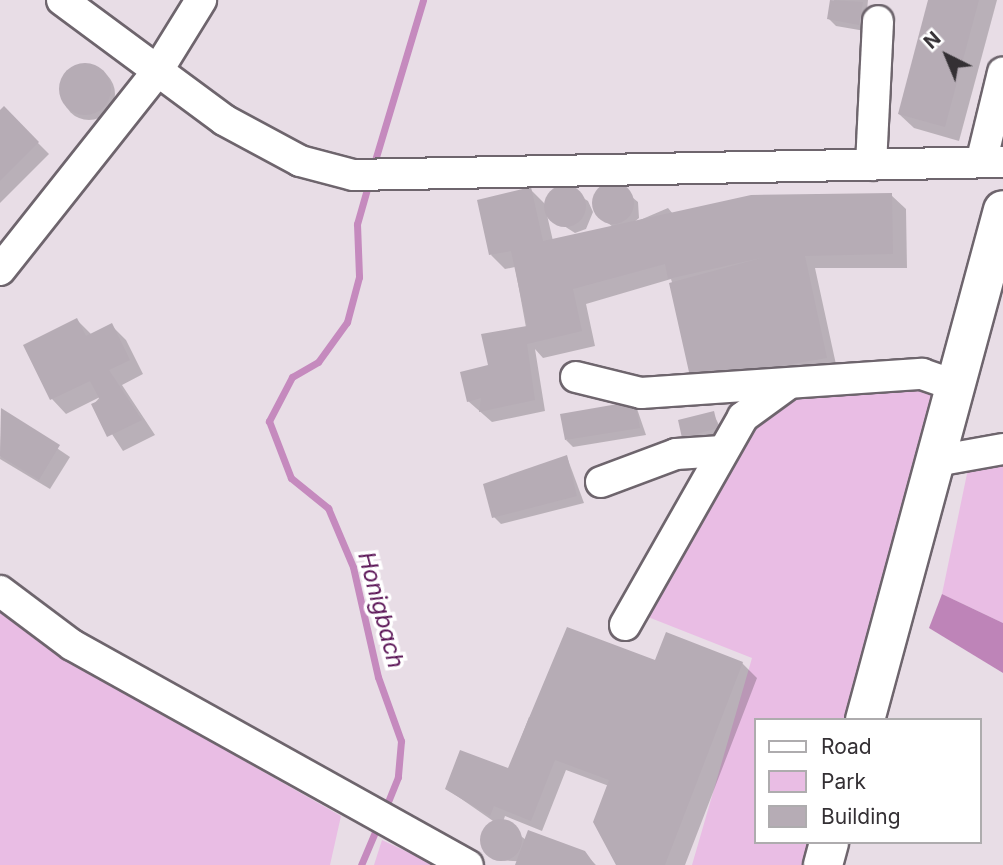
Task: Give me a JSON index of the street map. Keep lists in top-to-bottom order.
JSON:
{
  "water": ["Honigbach"],
  "legend": ["Road", "Park", "Building"],
  "north": "top left"
}
